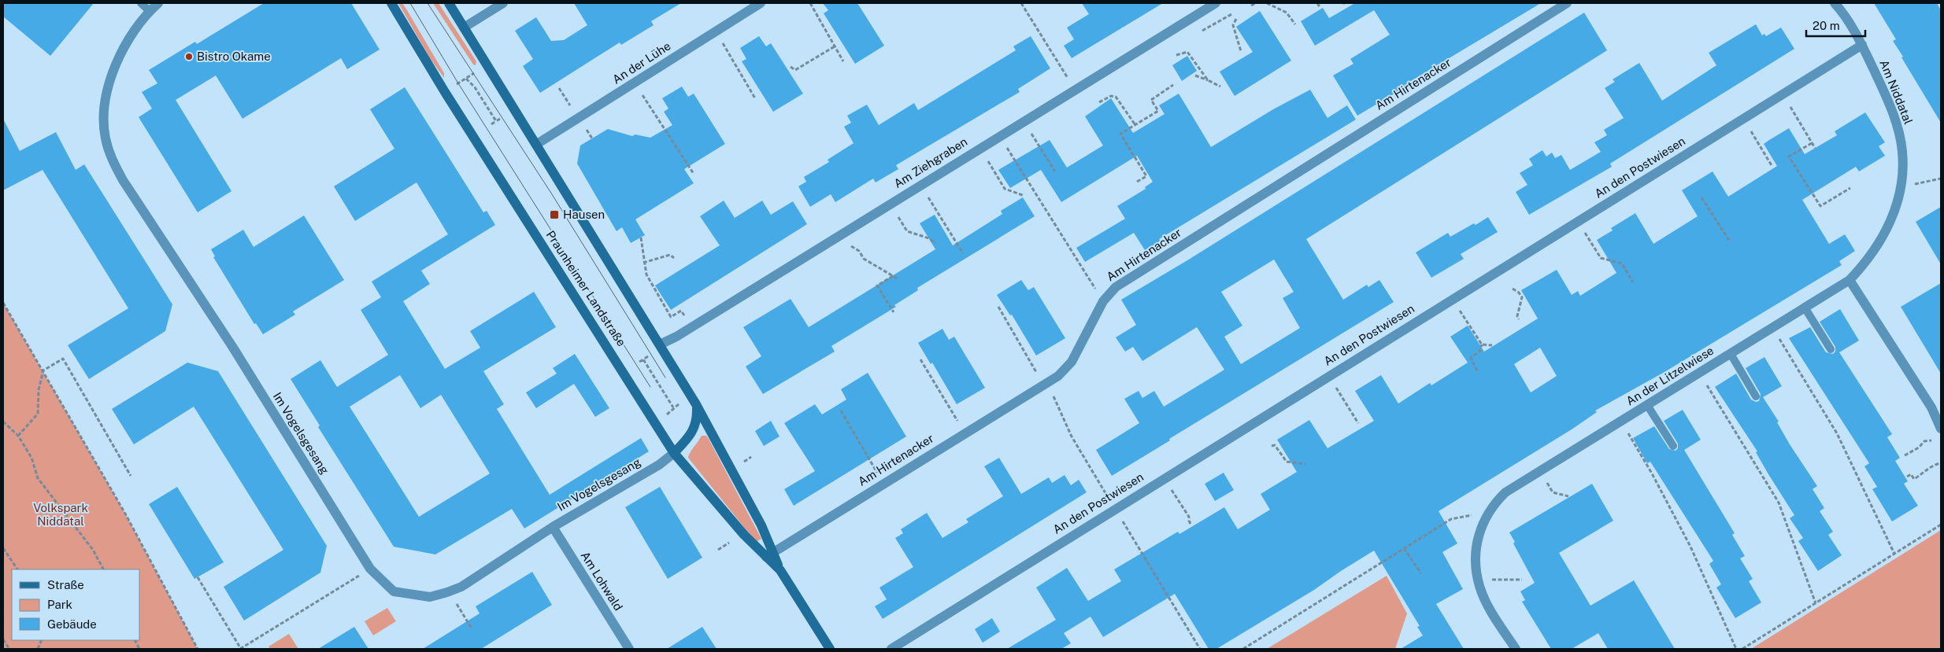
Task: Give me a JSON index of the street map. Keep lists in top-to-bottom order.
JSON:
{
  "streets": {
    "main road": ["Praunheimer Landstraße"],
    "street": [
      "An der Lühe",
      "Am Hirtenacker",
      "Am Niddatal",
      "Am Ziehgraben",
      "An den Postwiesen",
      "An der Litzelwiese",
      "Im Vogelsgesang",
      "Am Lohwald"
    ]
  },
  "crossings": [
    ["An der Lühe", "Praunheimer Landstraße"],
    ["Am Hirtenacker", "Praunheimer Landstraße"],
    ["Am Niddatal", "An den Postwiesen"],
    ["Am Niddatal", "An der Litzelwiese"],
    ["Am Ziehgraben", "Praunheimer Landstraße"],
    ["Praunheimer Landstraße", "Im Vogelsgesang"],
    ["Im Vogelsgesang", "Am Lohwald"]
  ],
  "parks": ["Volkspark Niddatal"],
  "places": {
    "other": ["Bistro Okame"],
    "transit": ["Hausen"]
  },
  "legend": ["Straße", "Park", "Gebäude"],
  "scale_bar": "20 m"
}
